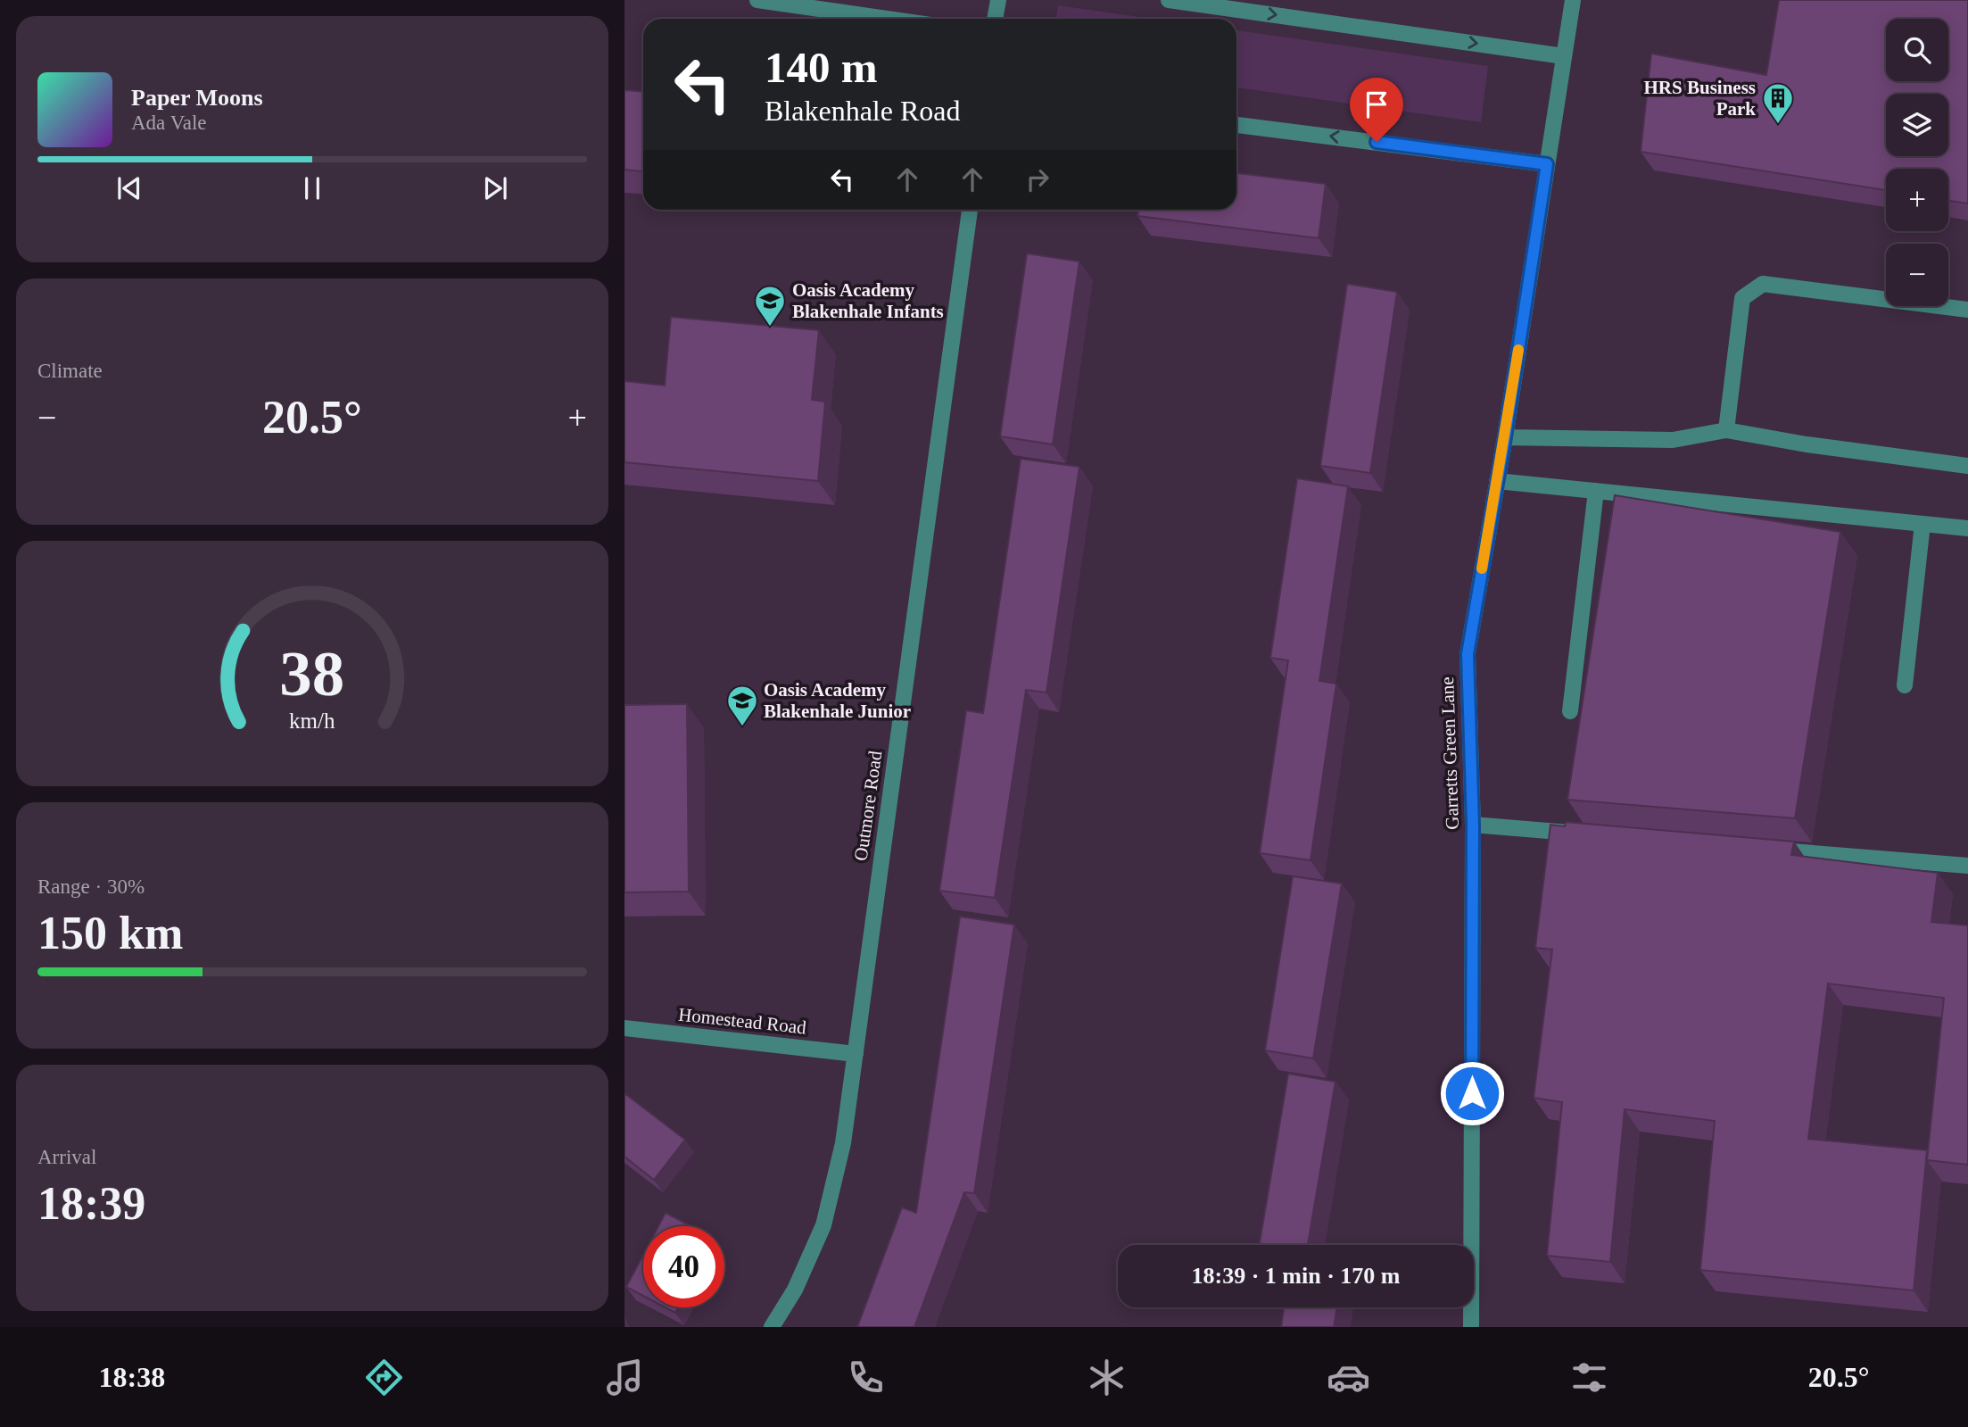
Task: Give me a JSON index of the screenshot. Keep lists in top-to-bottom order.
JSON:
{
  "streets": {
    "street": ["Garretts Green Lane", "Outmore Road", "Homestead Road"]
  },
  "crossings": [
    ["Outmore Road", "Homestead Road"]
  ],
  "places": {
    "building": ["HRS Business Park"],
    "school or university": ["Oasis Academy Blakenhale Infants", "Oasis Academy Blakenhale Junior"]
  },
  "page": {
    "map_buttons": ["+", "−"],
    "turn": ["140 m", "Blakenhale Road"],
    "song": ["Paper Moons", "Ada Vale"],
    "tile": [
      "Climate",
      ["Range · 30%", "150 km"],
      ["Arrival", "18:39"]
    ],
    "heat": ["−", "20.5°", "+"],
    "limit": "40",
    "trip": "18:39 · 1 min · 170 m",
    "tabs": ["18:38", "20.5°"],
    "gauge": ["38", "km/h"]
  }
}
